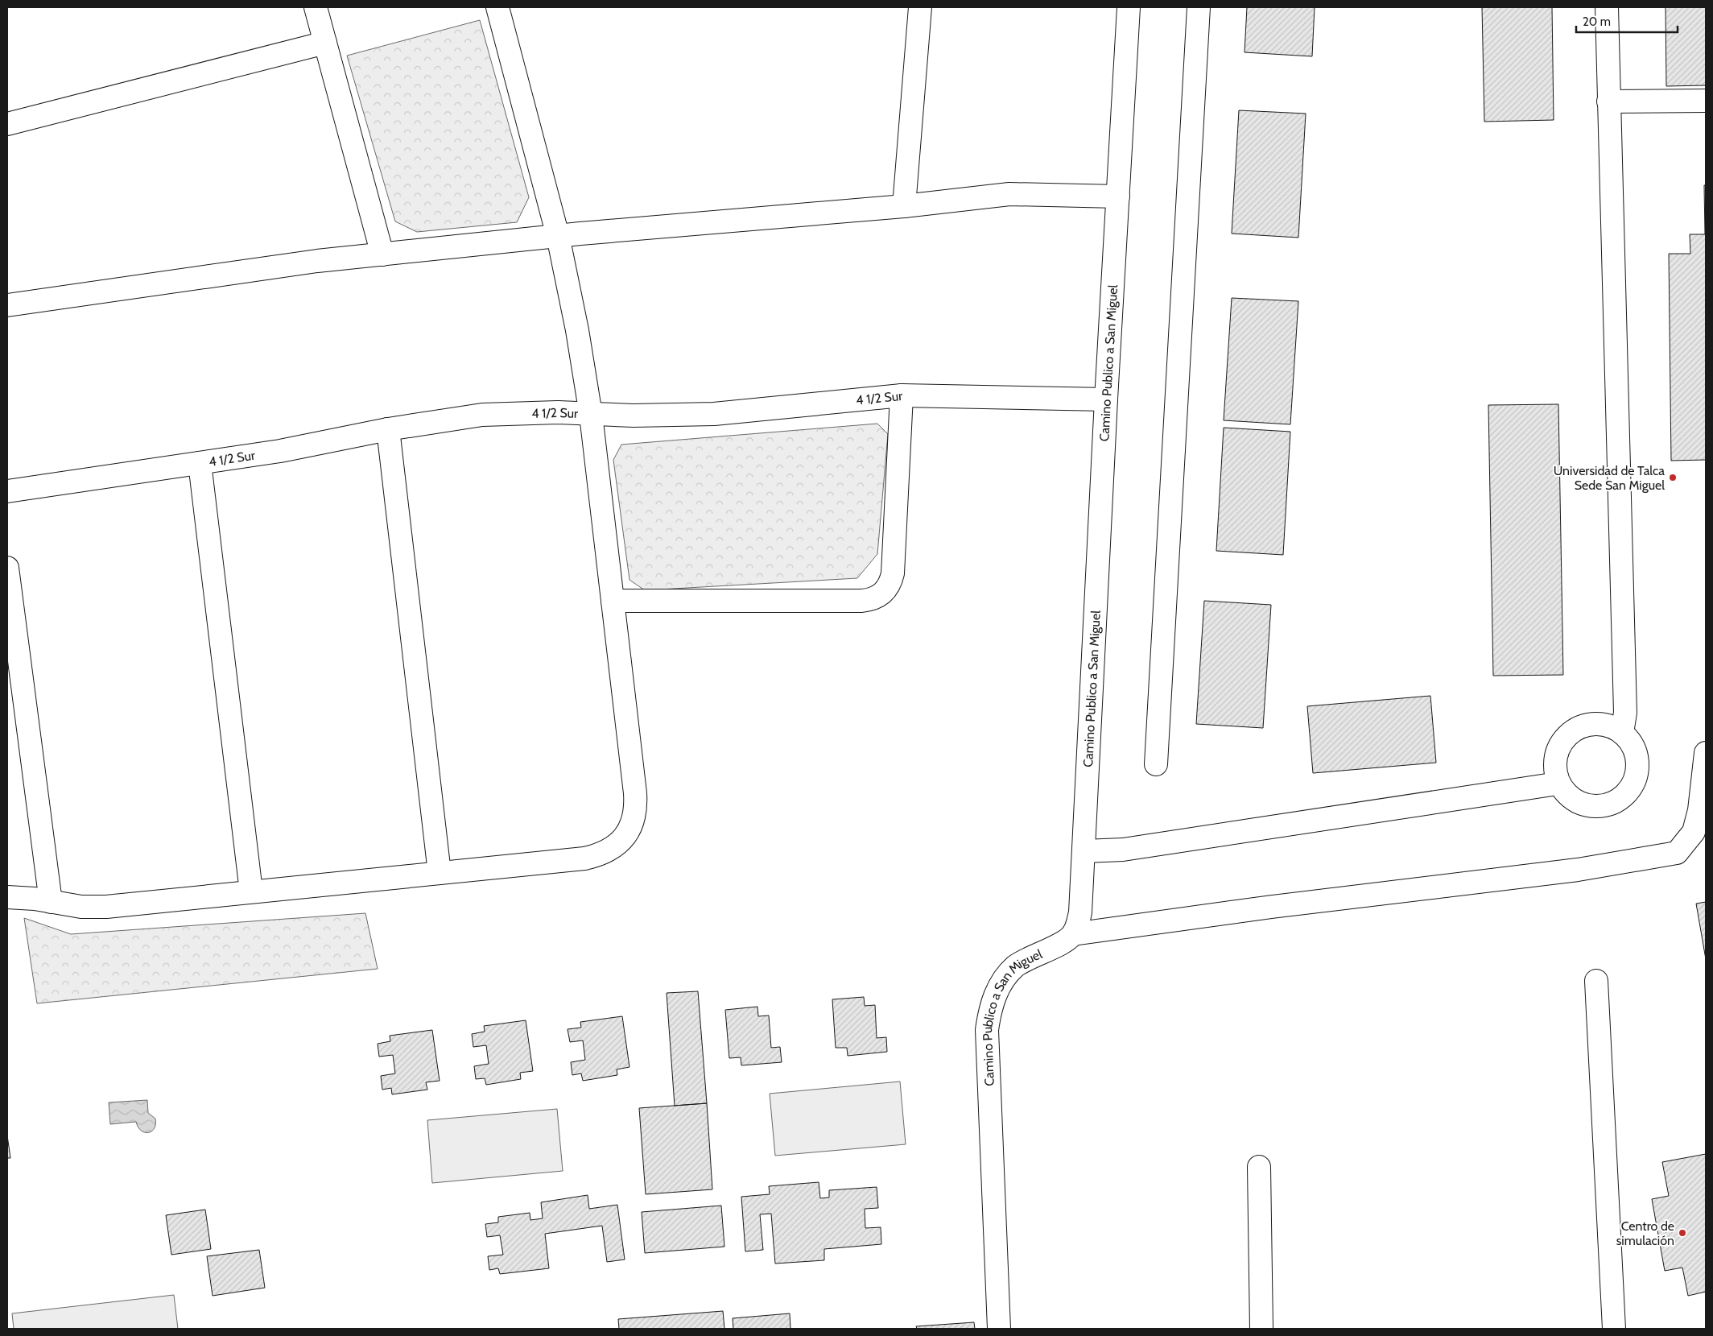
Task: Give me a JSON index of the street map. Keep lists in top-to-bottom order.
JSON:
{
  "streets": {
    "street": ["Camino Publico a San Miguel", "4 1/2 Sur"]
  },
  "crossings": [
    ["Camino Publico a San Miguel", "4 1/2 Sur"]
  ],
  "places": ["Universidad de Talca Sede San Miguel", "Centro de simulación"],
  "scale_bar": "20 m"
}
